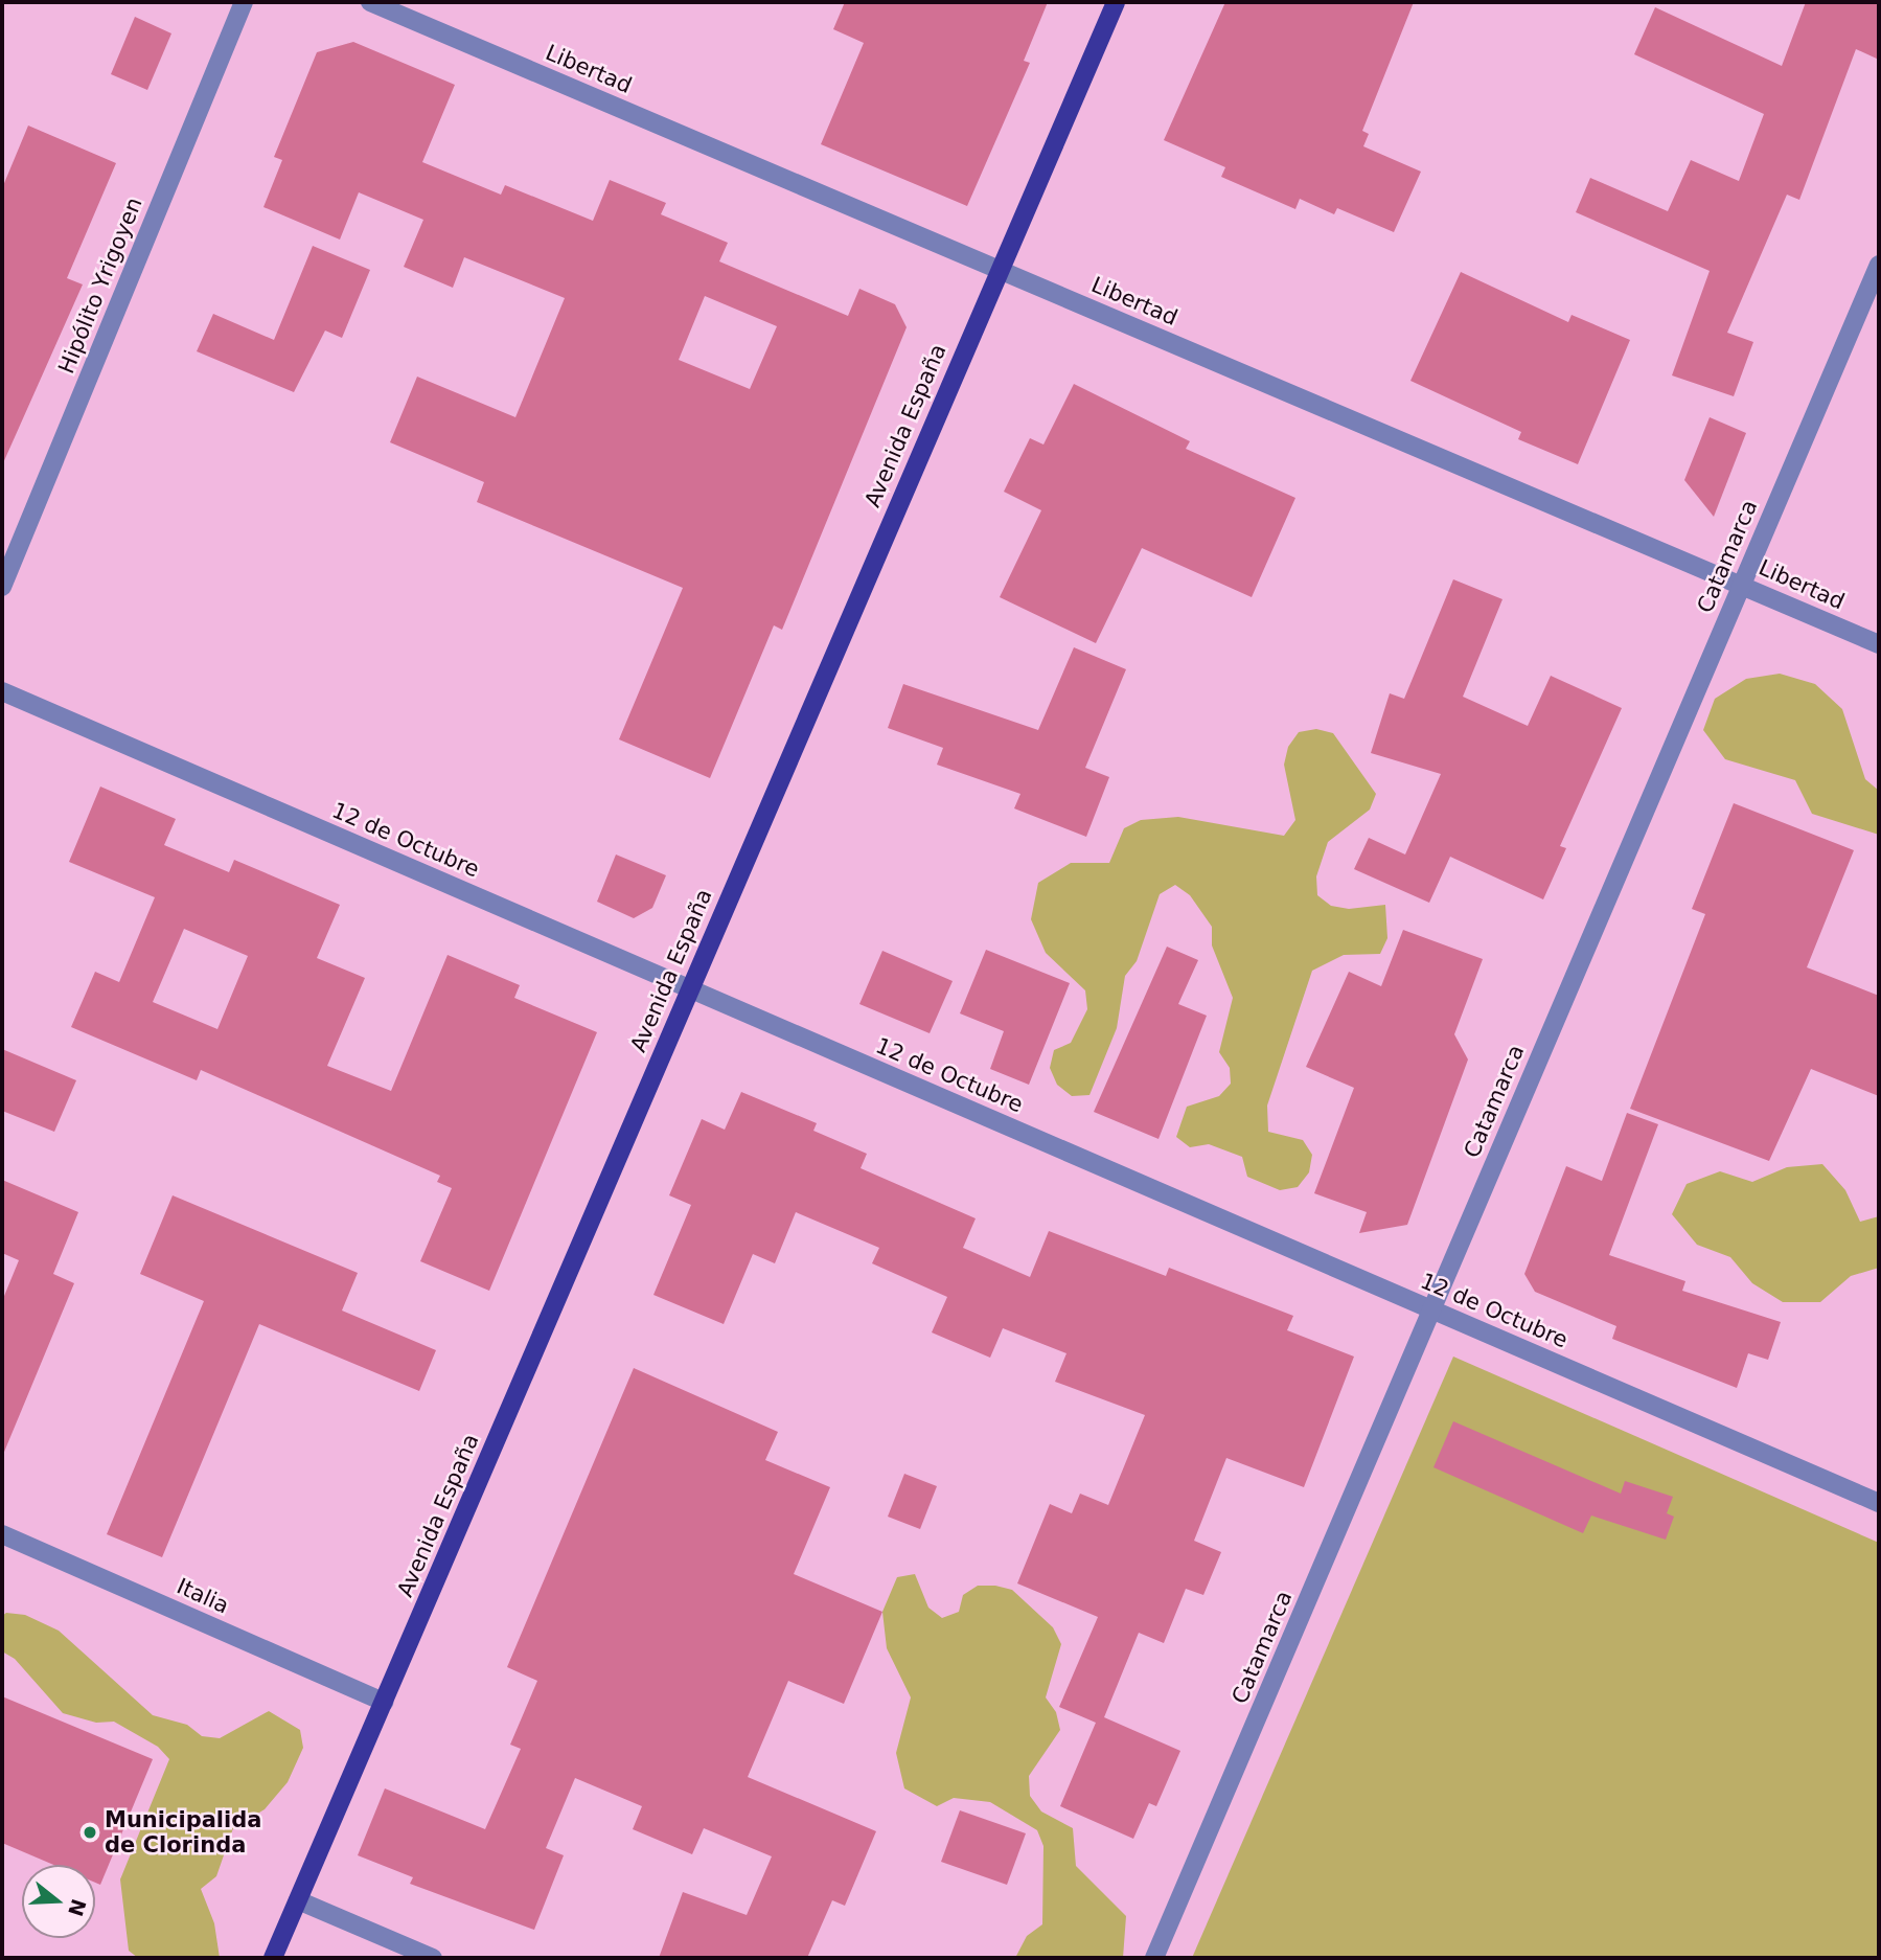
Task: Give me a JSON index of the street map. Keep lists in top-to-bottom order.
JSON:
{
  "streets": {
    "main road": ["Avenida España"],
    "street": [
      "Libertad",
      "Hipólito Yrigoyen",
      "Catamarca",
      "12 de Octubre",
      "Italia"
    ]
  },
  "crossings": [
    ["Libertad", "Avenida España"],
    ["Libertad", "Catamarca"],
    ["Avenida España", "12 de Octubre"],
    ["Avenida España", "Italia"],
    ["Catamarca", "12 de Octubre"]
  ],
  "places": ["Municipalida de Clorinda"],
  "north": "right"
}
